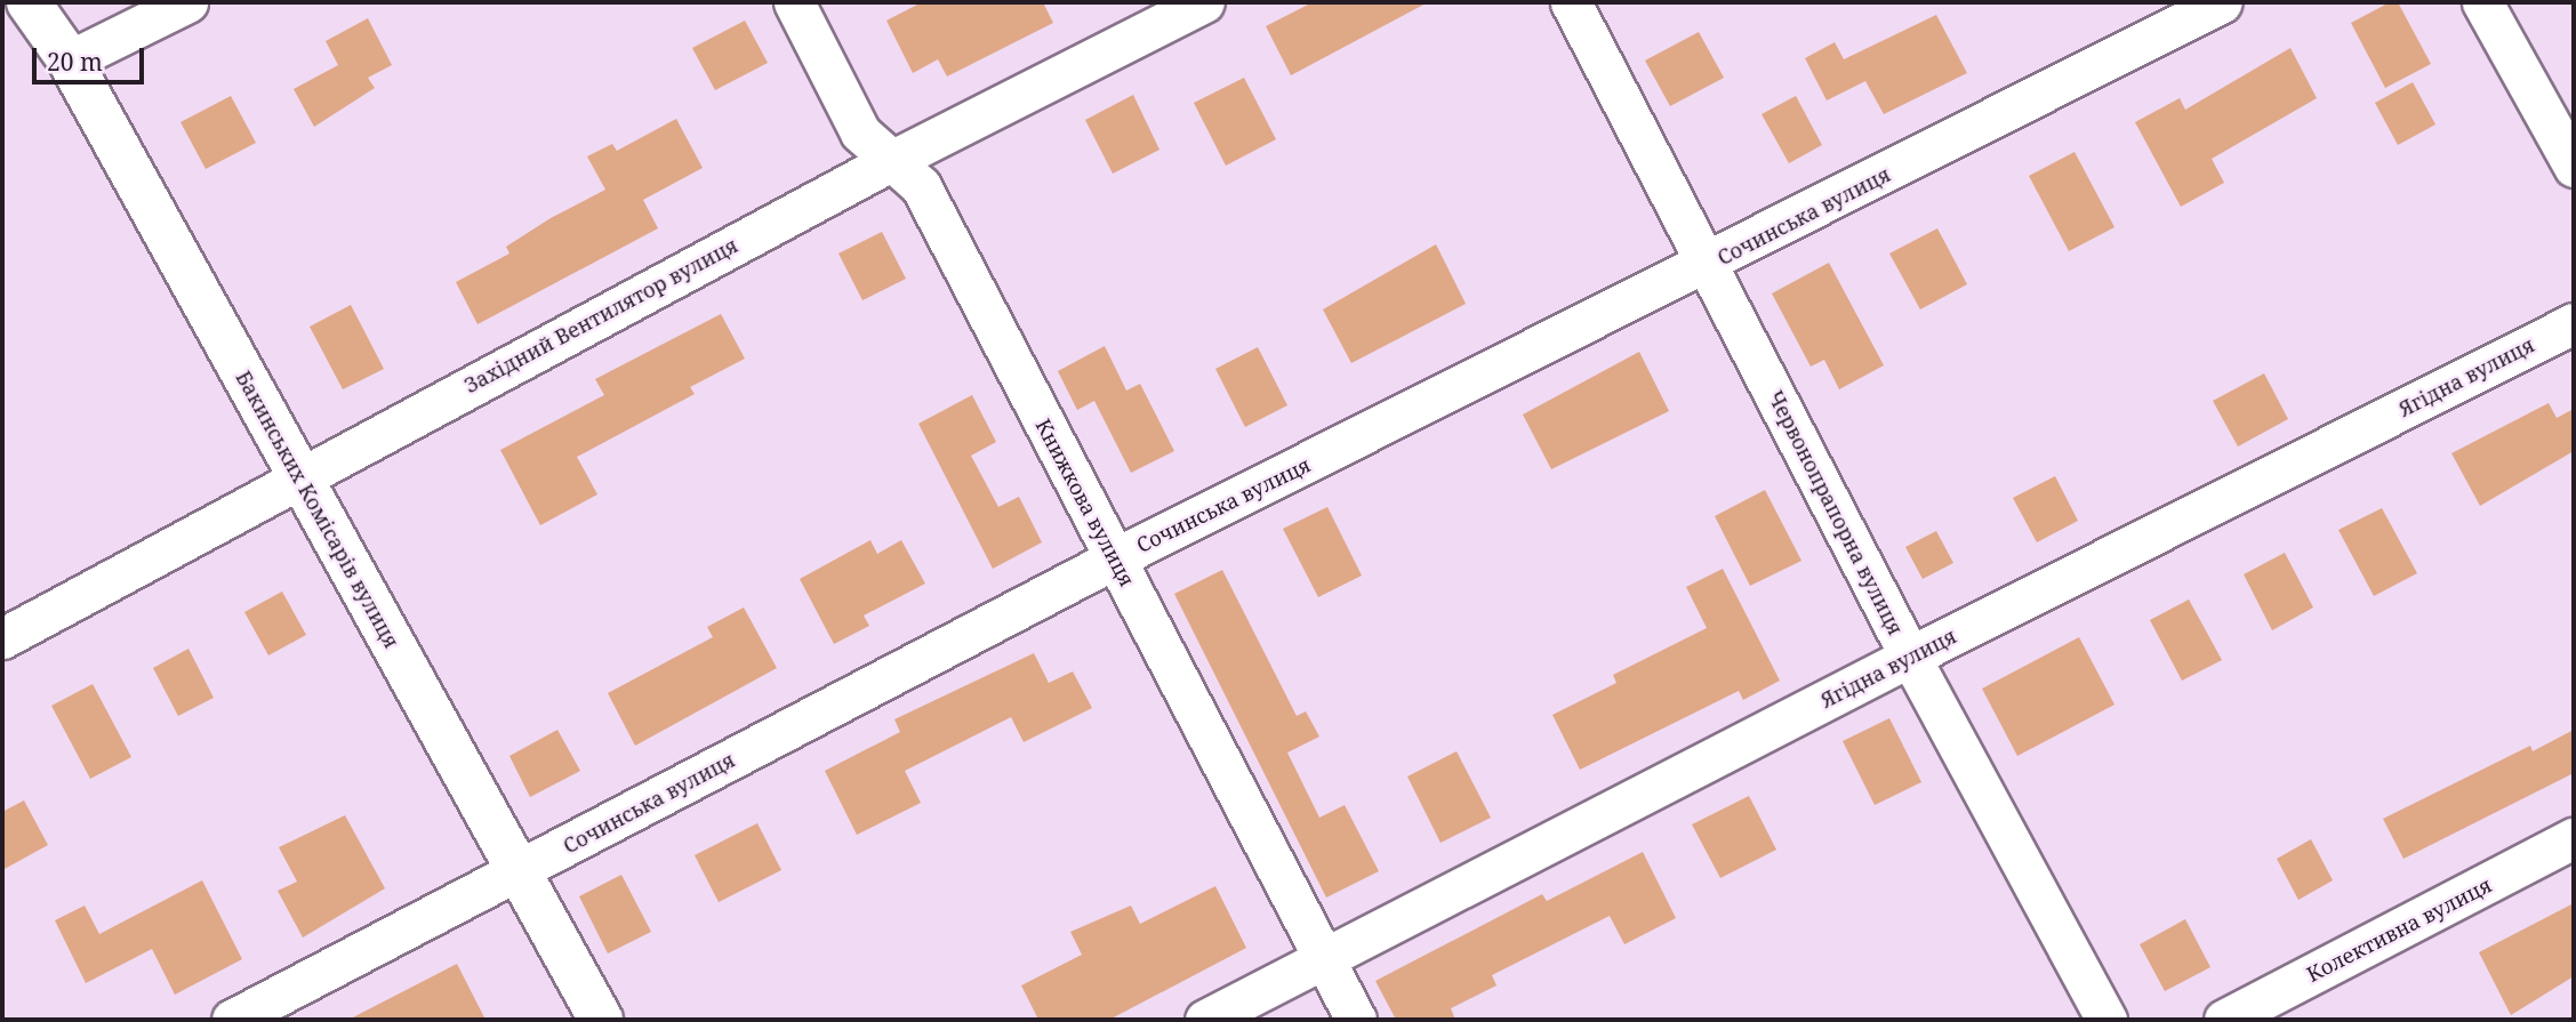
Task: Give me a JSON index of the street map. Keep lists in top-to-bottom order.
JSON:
{
  "streets": {
    "street": [
      "Сочинська вулиця",
      "Західний Вентилятор вулиця",
      "Ягідна вулиця",
      "Книжкова вулиця",
      "Бакинських Комісарів вулиця",
      "Червонопрапорна вулиця",
      "Колективна вулиця"
    ]
  },
  "crossings": [
    ["Сочинська вулиця", "Книжкова вулиця"],
    ["Сочинська вулиця", "Бакинських Комісарів вулиця"],
    ["Сочинська вулиця", "Червонопрапорна вулиця"],
    ["Західний Вентилятор вулиця", "Книжкова вулиця"],
    ["Західний Вентилятор вулиця", "Бакинських Комісарів вулиця"],
    ["Ягідна вулиця", "Книжкова вулиця"],
    ["Ягідна вулиця", "Червонопрапорна вулиця"]
  ],
  "scale_bar": "20 m"
}
